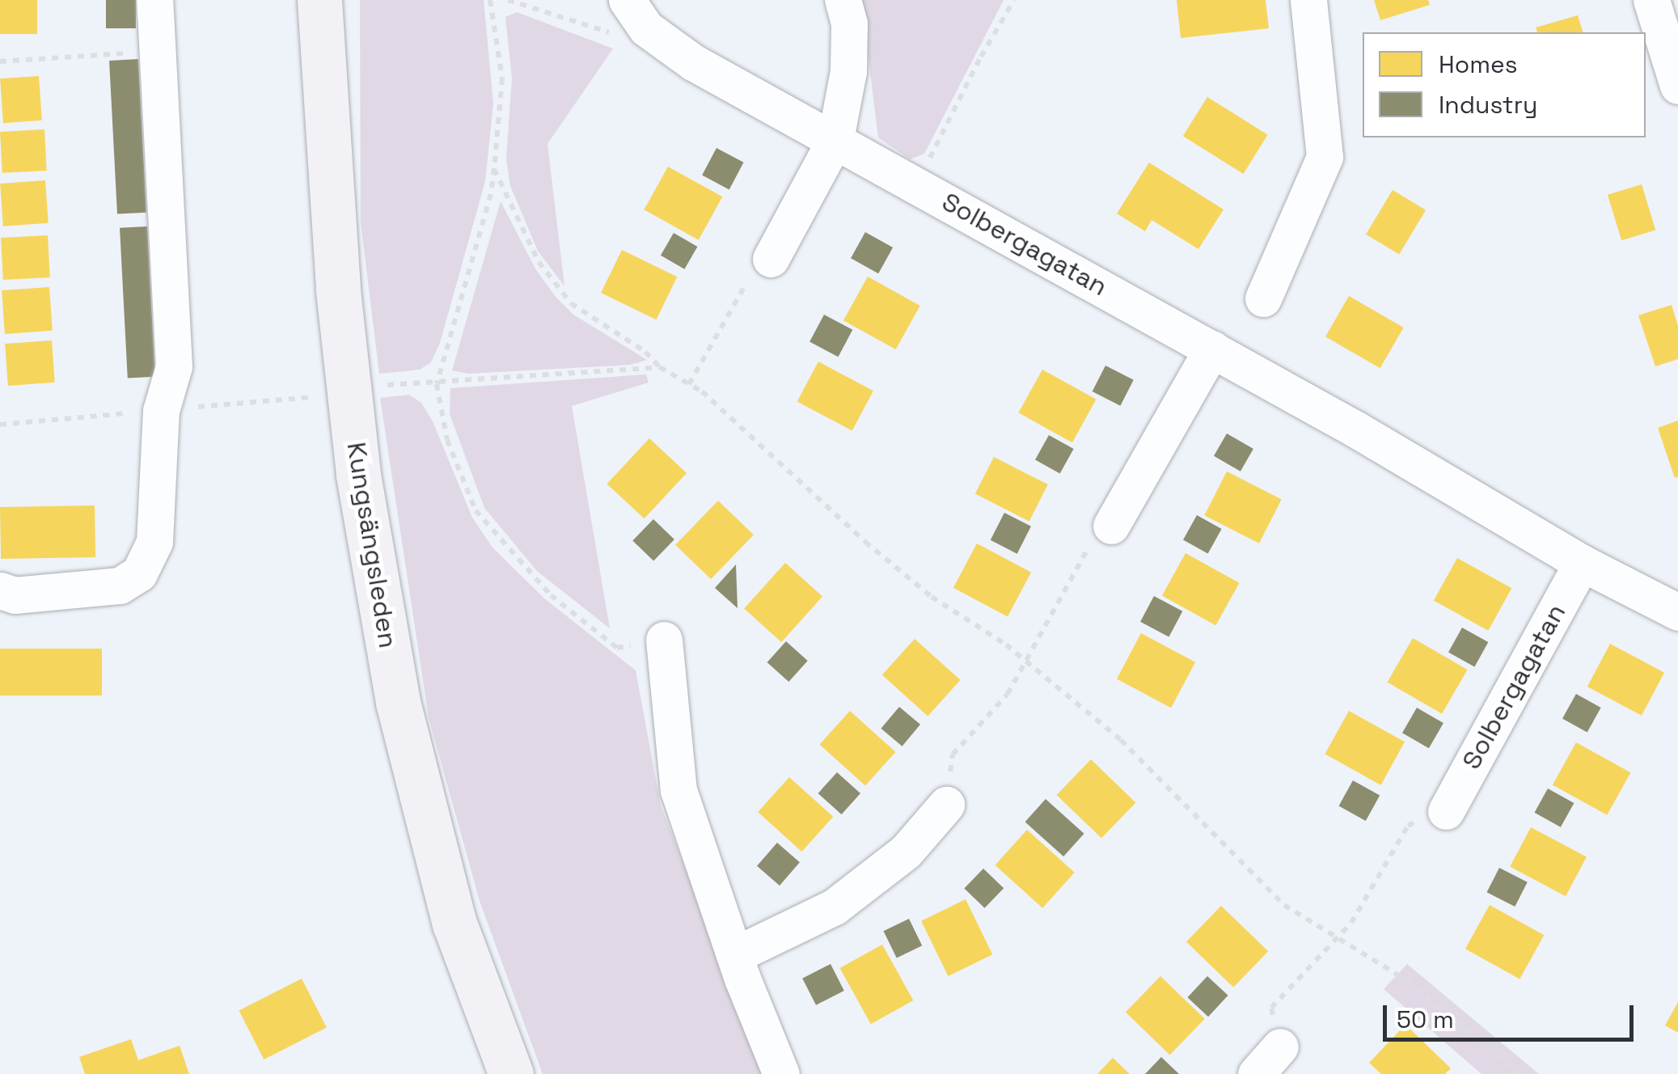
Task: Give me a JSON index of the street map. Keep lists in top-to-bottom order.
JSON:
{
  "streets": {
    "main road": ["Kungsängsleden"],
    "street": ["Solbergagatan"]
  },
  "legend": ["Homes", "Industry"],
  "scale_bar": "50 m"
}
